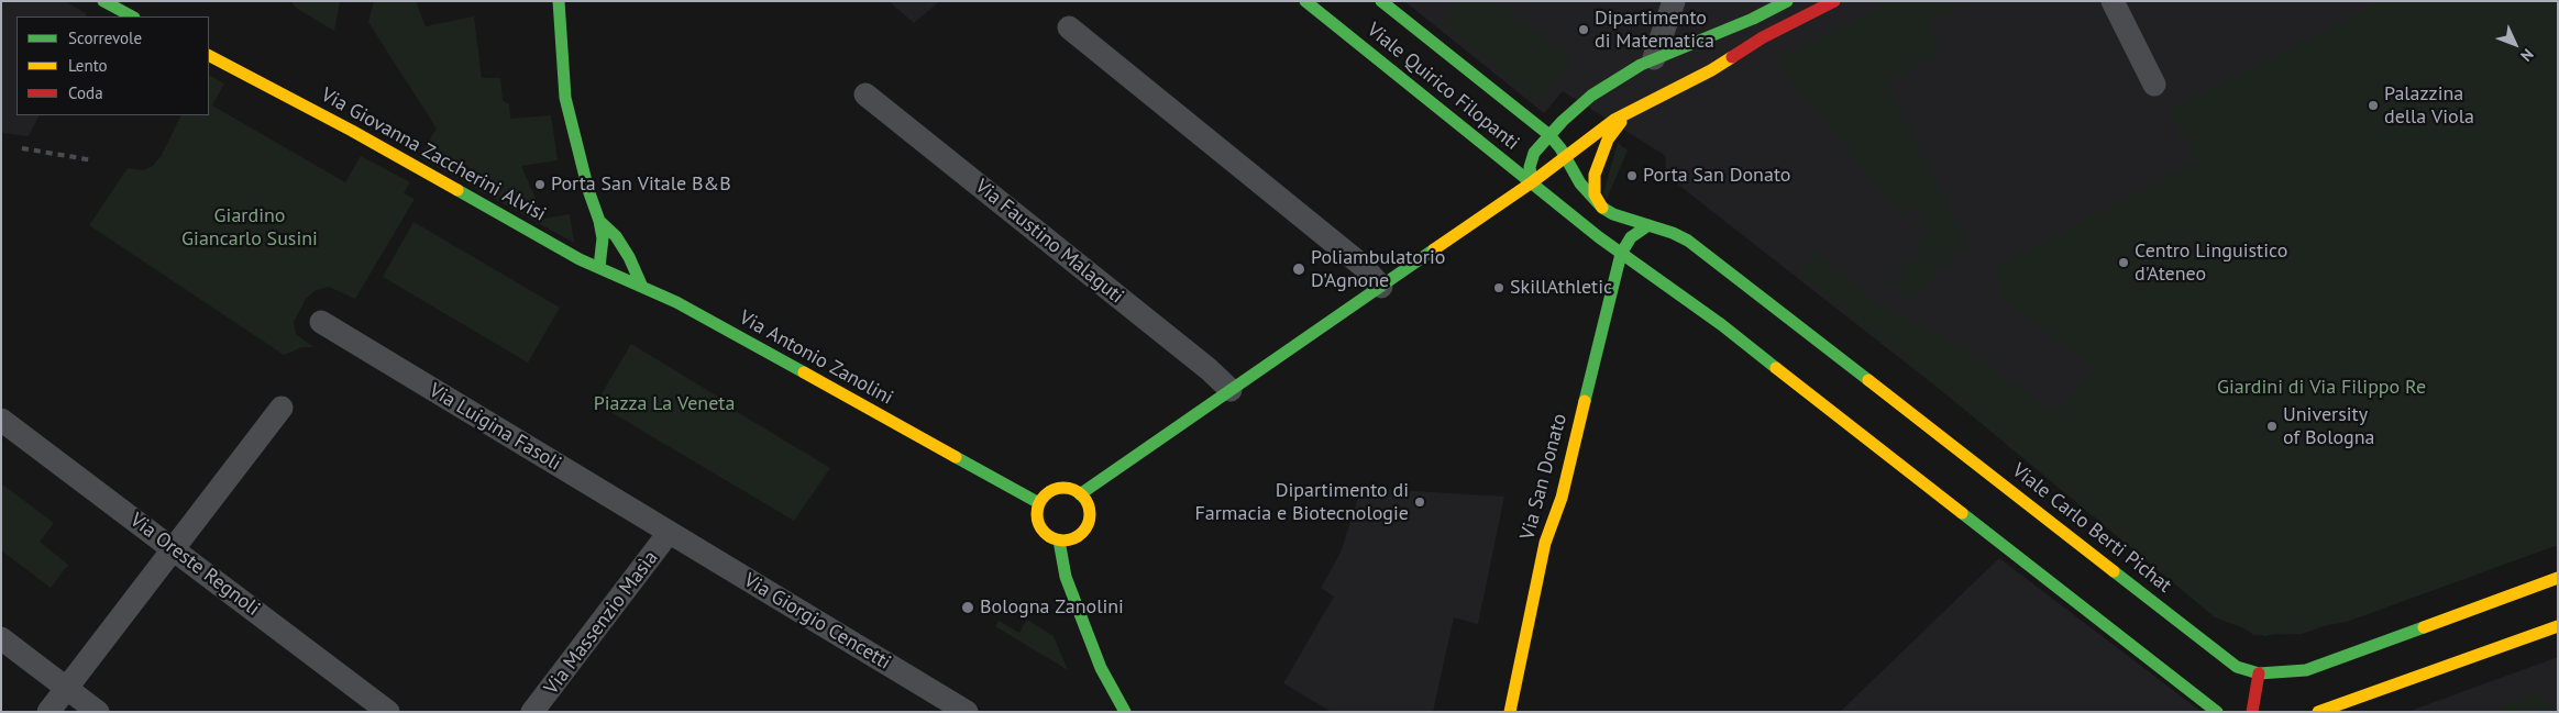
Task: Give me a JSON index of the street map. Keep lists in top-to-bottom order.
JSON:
{
  "streets": {
    "main road": [
      "Viale Quirico Filopanti",
      "Via Giovanna Zaccherini Alvisi",
      "Via Antonio Zanolini",
      "Via San Donato",
      "Viale Carlo Berti Pichat"
    ],
    "street": [
      "Via Faustino Malaguti",
      "Via Luigina Fasoli",
      "Via Oreste Regnoli",
      "Via Giorgio Cencetti",
      "Via Massenzio Masìa"
    ]
  },
  "crossings": [
    ["Viale Quirico Filopanti", "Via San Donato"],
    ["Viale Quirico Filopanti", "Viale Carlo Berti Pichat"],
    ["Via Giovanna Zaccherini Alvisi", "Via Antonio Zanolini"],
    ["Via Luigina Fasoli", "Via Giorgio Cencetti"],
    ["Via Luigina Fasoli", "Via Massenzio Masìa"],
    ["Via Giorgio Cencetti", "Via Massenzio Masìa"]
  ],
  "parks": ["Giardino Giancarlo Susini", "Giardini di Via Filippo Re", "Piazza La Veneta"],
  "places": [
    "Dipartimento di Matematica",
    "Palazzina della Viola",
    "Porta San Donato",
    "Porta San Vitale B&B",
    "Centro Linguistico d'Ateneo",
    "Poliambulatorio D'Agnone",
    "SkillAthletic",
    "University of Bologna",
    "Dipartimento di Farmacia e Biotecnologie",
    "Bologna Zanolini"
  ],
  "legend": ["Scorrevole", "Lento", "Coda"],
  "north": "bottom right"
}
